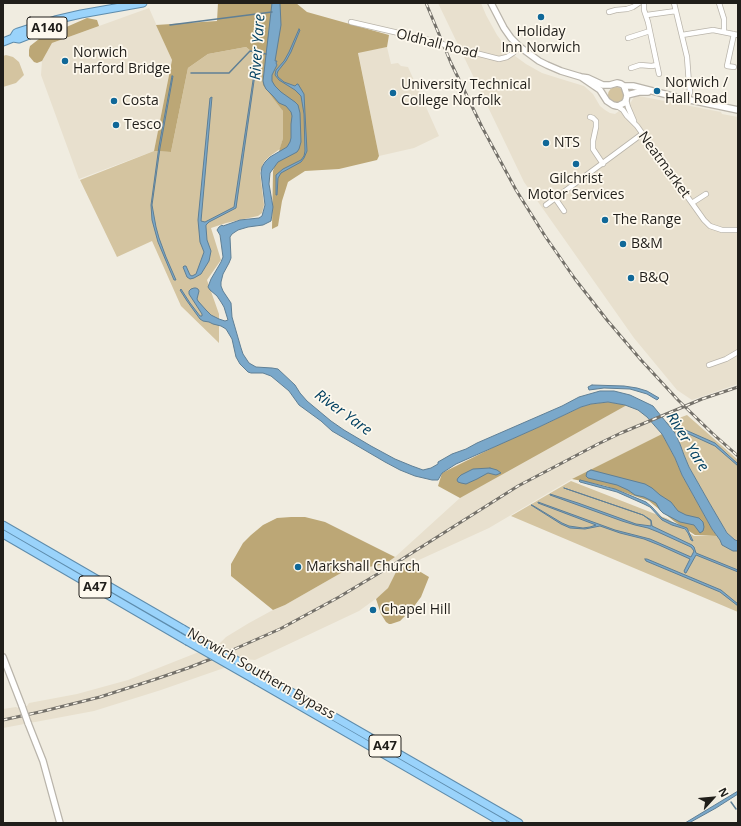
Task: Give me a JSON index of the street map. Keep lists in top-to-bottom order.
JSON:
{
  "streets": {
    "highway": ["A140", "A47", "Norwich Southern Bypass"],
    "street": ["Oldhall Road", "Neatmarket"]
  },
  "water": ["River Yare"],
  "places": [
    "Holiday Inn Norwich",
    "Norwich Harford Bridge",
    "Norwich / Hall Road",
    "University Technical College Norfolk",
    "Costa",
    "Tesco",
    "NTS",
    "Gilchrist Motor Services",
    "The Range",
    "B&M",
    "B&Q",
    "Markshall Church",
    "Chapel Hill"
  ],
  "north": "top right"
}
